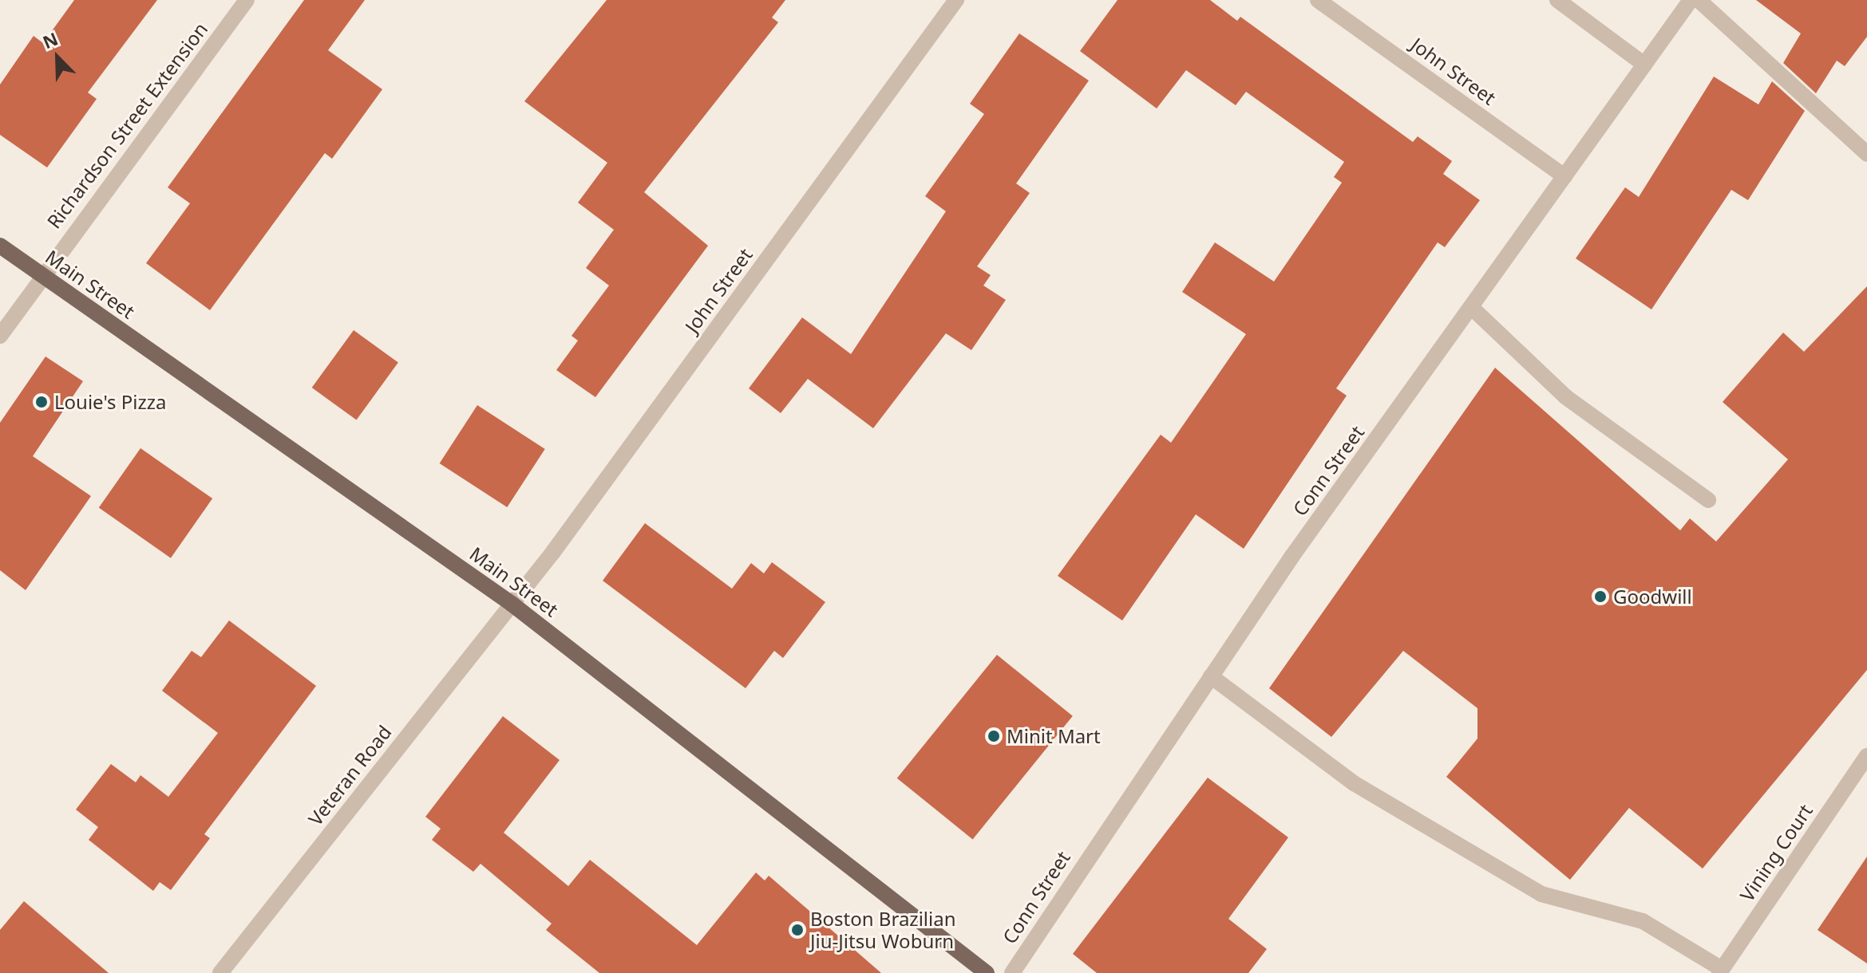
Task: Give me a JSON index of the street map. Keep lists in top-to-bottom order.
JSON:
{
  "streets": {
    "main road": ["Main Street"],
    "street": [
      "John Street",
      "Richardson Street Extension",
      "Conn Street",
      "Veteran Road",
      "Vining Court"
    ]
  },
  "crossings": [
    ["John Street", "Main Street"],
    ["John Street", "Conn Street"],
    ["John Street", "Veteran Road"],
    ["Richardson Street Extension", "Main Street"],
    ["Main Street", "Veteran Road"]
  ],
  "places": [
    "Louie's Pizza",
    "Goodwill",
    "Minit Mart",
    "Boston Brazilian Jiu-Jitsu Woburn"
  ],
  "north": "top left"
}
